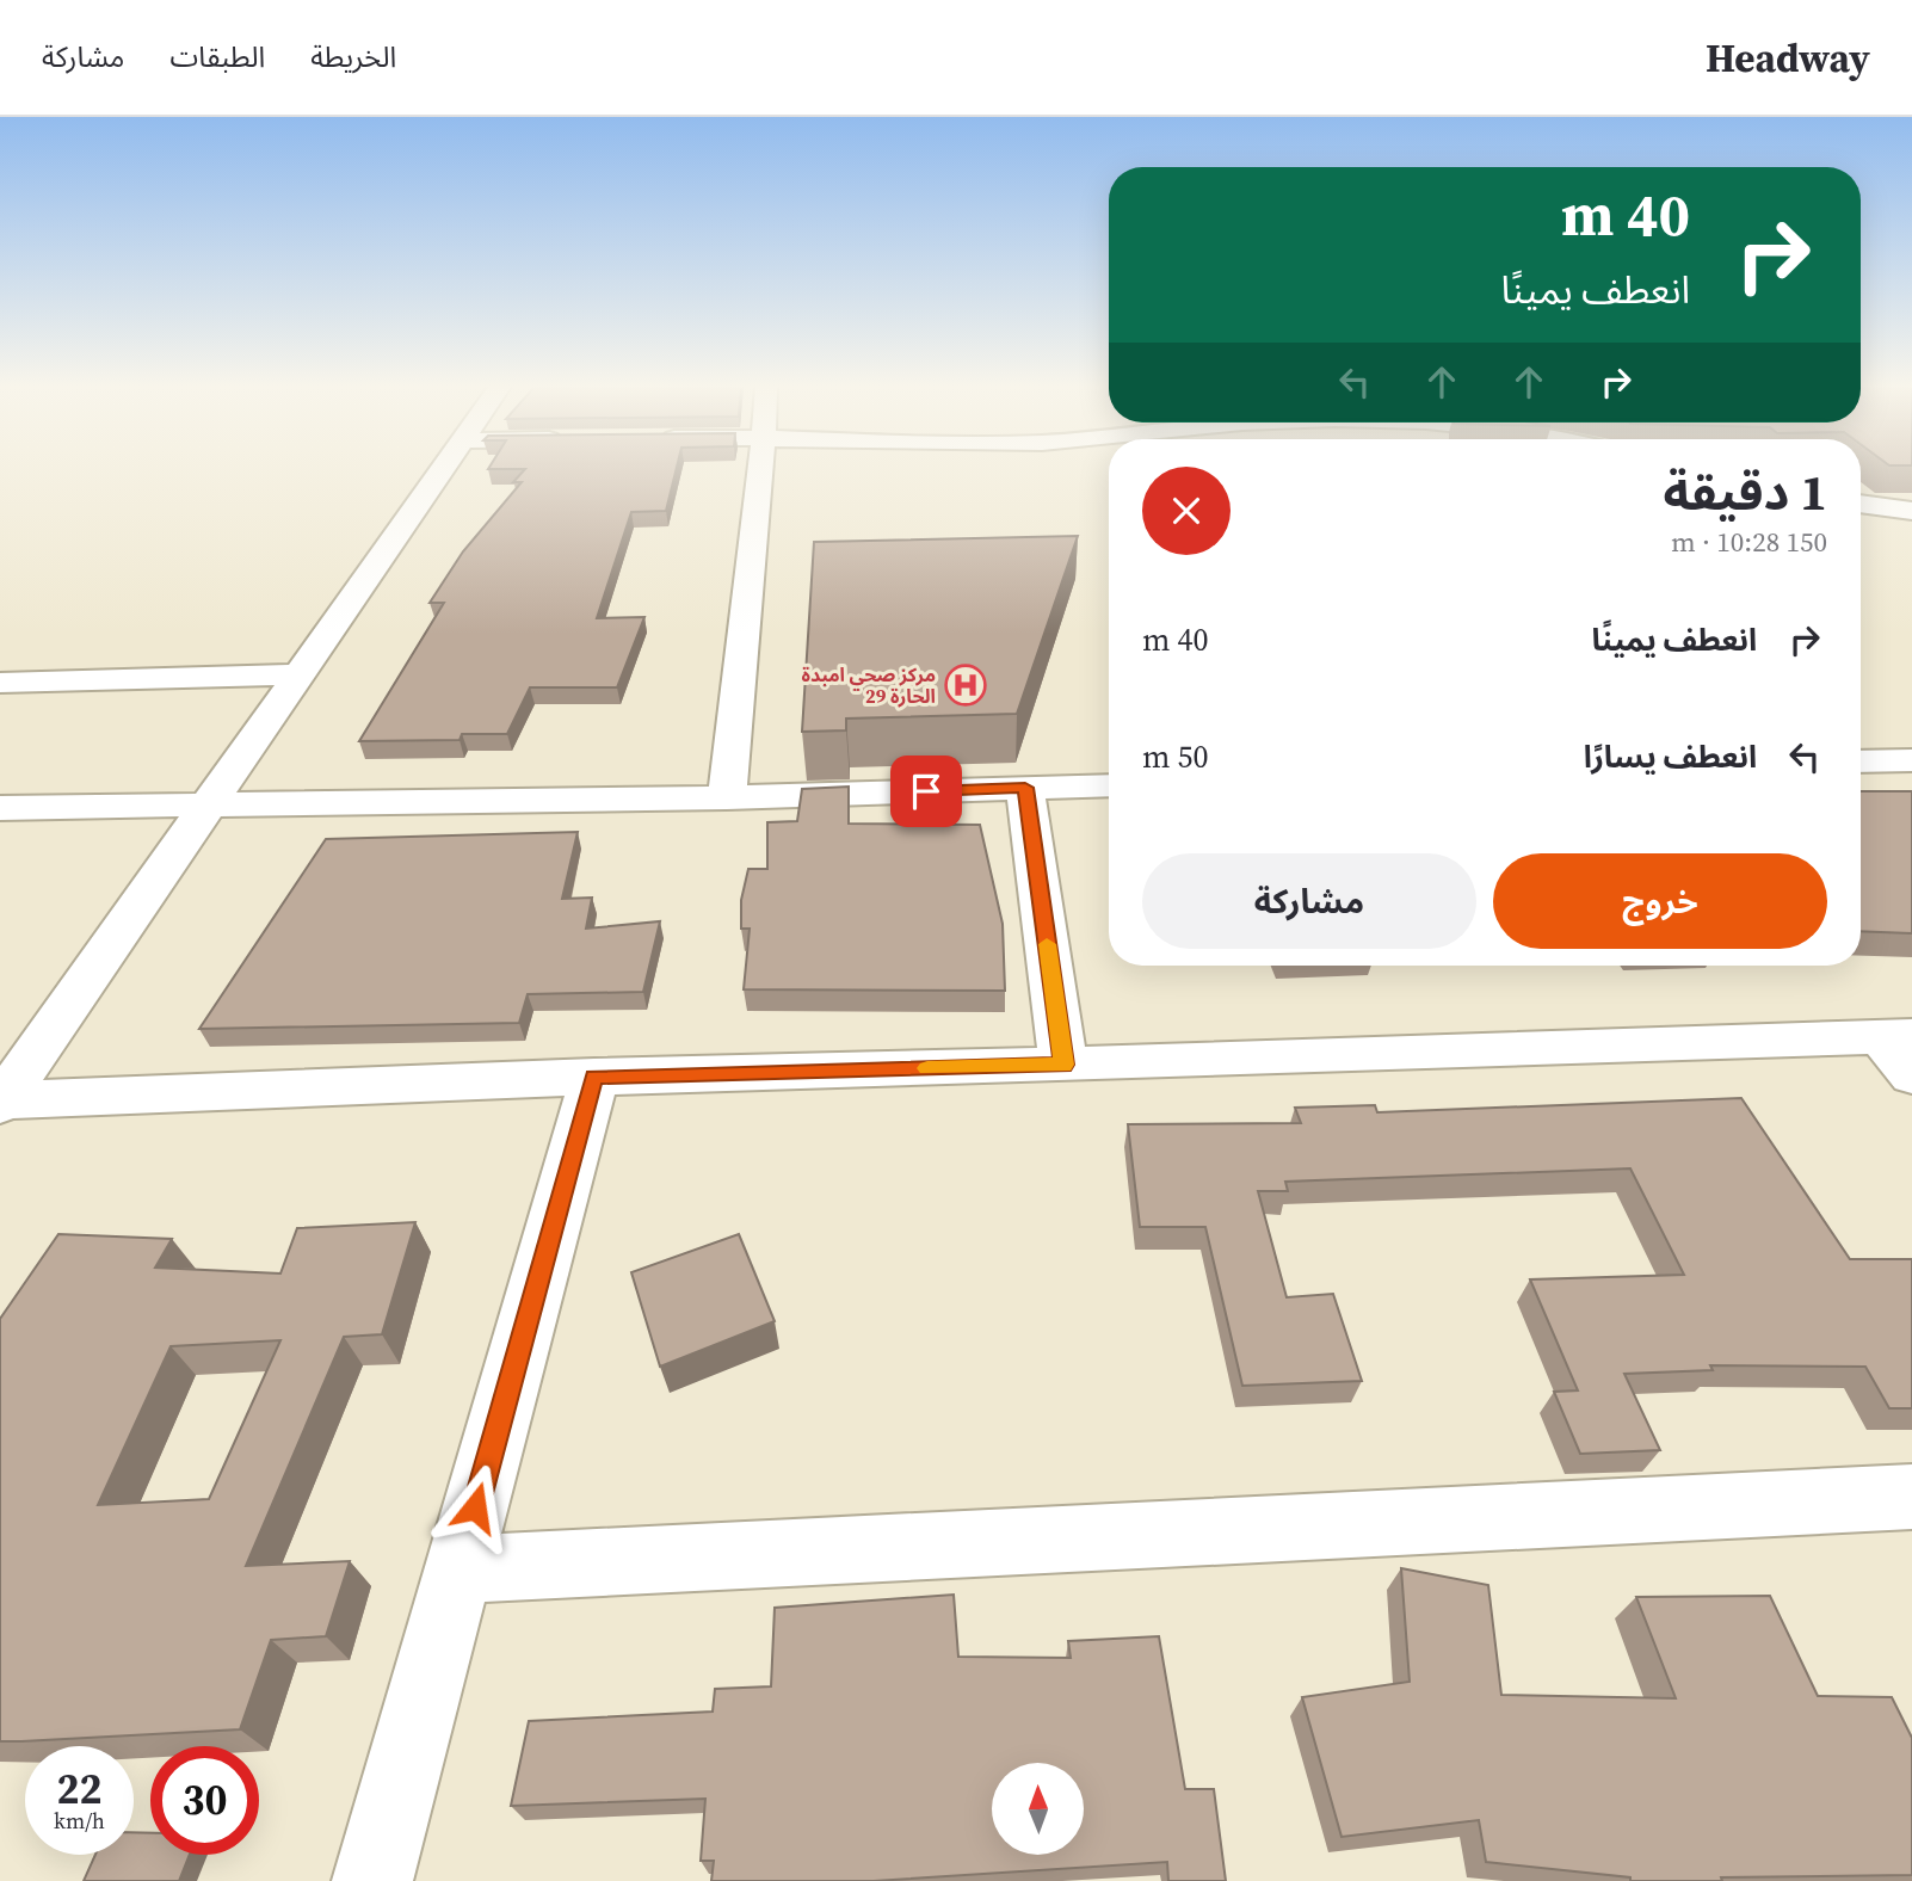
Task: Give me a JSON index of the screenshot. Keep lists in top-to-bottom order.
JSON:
{
  "places": {
    "hospital": ["مركز صحي امبدة الحارة 29"]
  },
  "north": "top",
  "page": {
    "header": "Headway",
    "nav": ["الخريطة", "الطبقات", "مشاركة"],
    "turn": ["40 m", "انعطف يمينًا"],
    "heading": ["1 دقيقة", "150 m · 10:28"],
    "list": [
      {
        "name": "انعطف يمينًا",
        "value": "40 m"
      },
      {
        "name": "انعطف يسارًا",
        "value": "50 m"
      }
    ],
    "buttons": ["خروج", "مشاركة"],
    "speed": "22 km/h",
    "limit": "30"
  }
}
